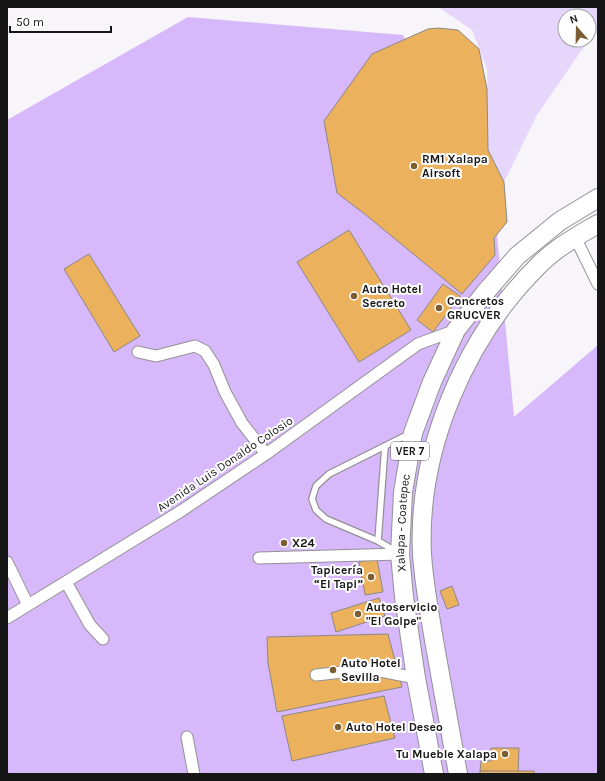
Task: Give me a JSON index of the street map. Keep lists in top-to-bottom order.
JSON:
{
  "streets": {
    "main road": ["VER 7", "Xalapa - Coatepec"],
    "street": ["Avenida Luis Donaldo Colosio"]
  },
  "crossings": [
    ["Avenida Luis Donaldo Colosio", "Xalapa - Coatepec"]
  ],
  "places": [
    "RM1 Xalapa Airsoft",
    "Auto Hotel Secreto",
    "Concretos GRUCVER",
    "X24",
    "Tapicería “El Tapi”",
    "Autoservicio \"El Golpe\"",
    "Auto Hotel Sevilla",
    "Auto Hotel Deseo",
    "Tu Mueble Xalapa"
  ],
  "scale_bar": "50 m",
  "north": "top"
}
